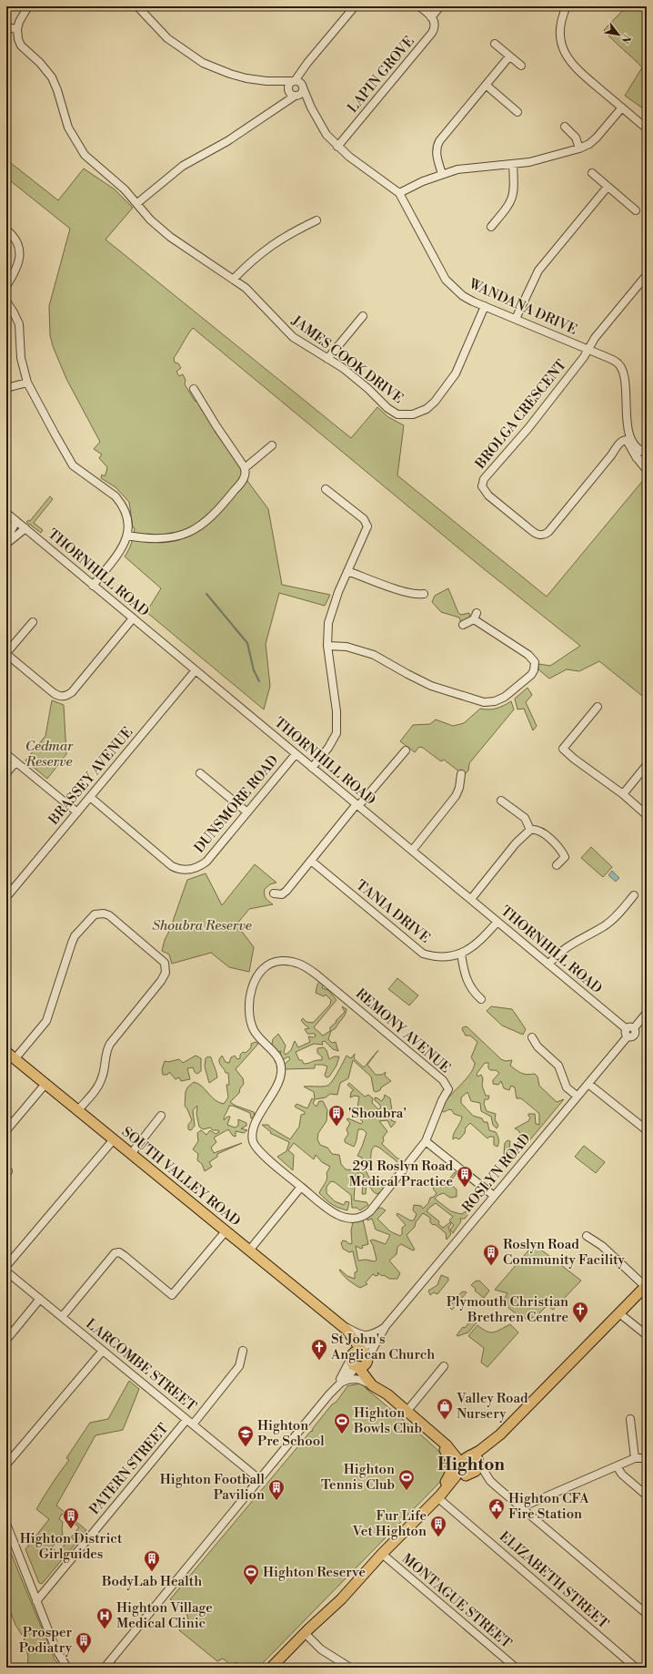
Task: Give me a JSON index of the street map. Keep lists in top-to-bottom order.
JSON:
{
  "streets": {
    "main road": ["SOUTH VALLEY ROAD"],
    "street": [
      "LAPIN GROVE",
      "WANDANA DRIVE",
      "JAMES COOK DRIVE",
      "BROLGA CRESCENT",
      "THORNHILL ROAD",
      "BRASSEY AVENUE",
      "DUNSMORE ROAD",
      "TANIA DRIVE",
      "REMONY AVENUE",
      "ROSLYN ROAD",
      "LARCOMBE STREET",
      "PATERN STREET",
      "ELIZABETH STREET",
      "MONTAGUE STREET"
    ]
  },
  "crossings": [
    ["LAPIN GROVE", "WANDANA DRIVE"],
    ["WANDANA DRIVE", "JAMES COOK DRIVE"],
    ["WANDANA DRIVE", "BROLGA CRESCENT"],
    ["THORNHILL ROAD", "BRASSEY AVENUE"],
    ["THORNHILL ROAD", "DUNSMORE ROAD"],
    ["THORNHILL ROAD", "TANIA DRIVE"],
    ["THORNHILL ROAD", "ROSLYN ROAD"],
    ["BRASSEY AVENUE", "DUNSMORE ROAD"],
    ["ROSLYN ROAD", "SOUTH VALLEY ROAD"],
    ["LARCOMBE STREET", "PATERN STREET"]
  ],
  "districts": ["Highton"],
  "parks": ["Cedmar Reserve", "Shoubra Reserve"],
  "places": {
    "building": [
      "'Shoubra'",
      "291 Roslyn Road Medical Practice",
      "Roslyn Road Community Facility",
      "Highton Football Pavilion",
      "Highton District Girlguides",
      "Fur Life Vet Highton",
      "BodyLab Health",
      "Prosper Podiatry"
    ],
    "church": ["Plymouth Christian Brethren Centre", "St John's Anglican Church"],
    "shop": ["Valley Road Nursery"],
    "sports": ["Highton Bowls Club", "Highton Tennis Club", "Highton Reserve"],
    "school or university": ["Highton Pre School"],
    "public building": ["Highton CFA Fire Station"],
    "hospital": ["Highton Village Medical Clinic"]
  },
  "north": "bottom right"
}
